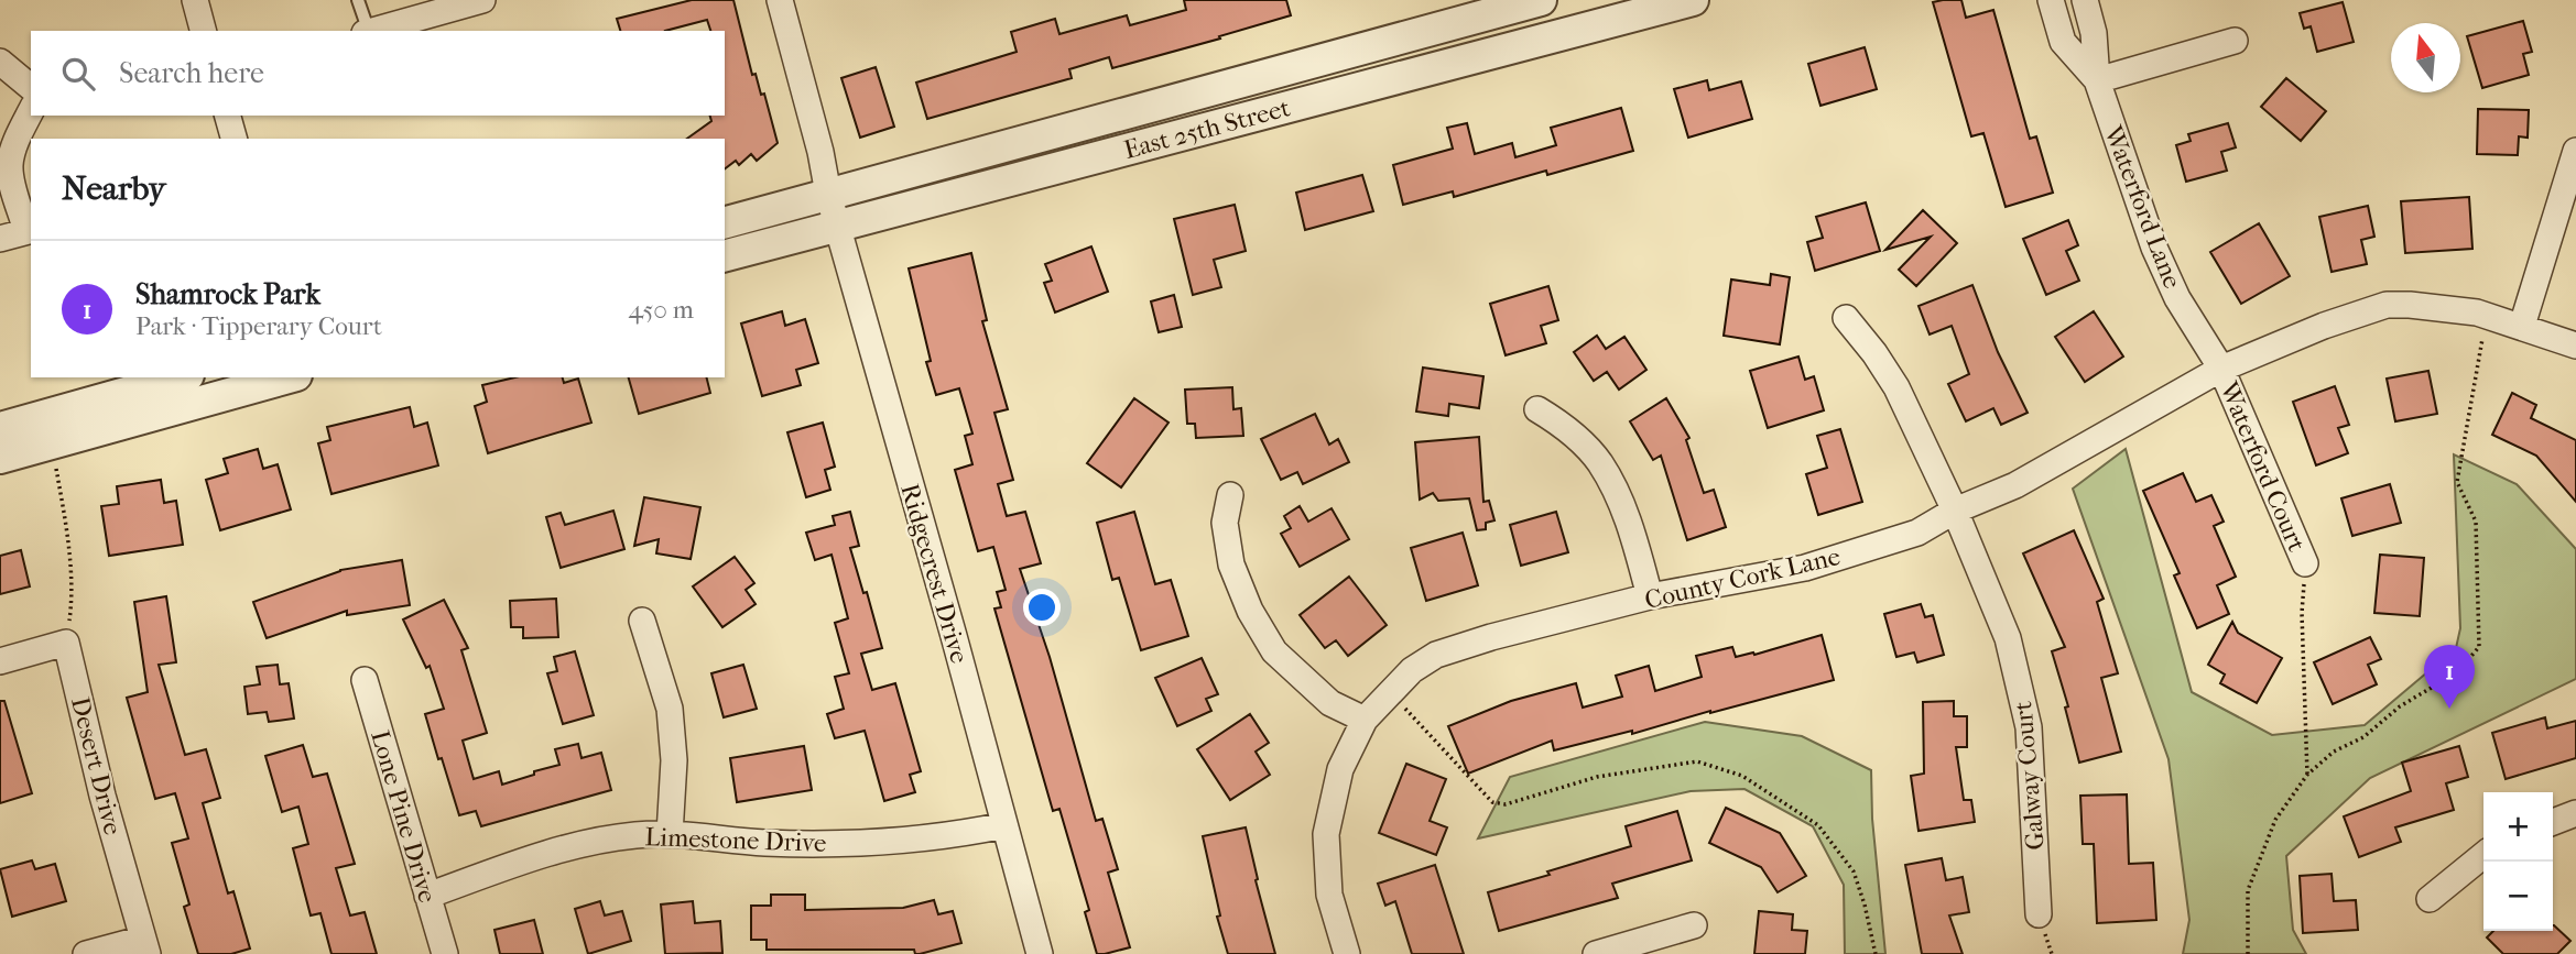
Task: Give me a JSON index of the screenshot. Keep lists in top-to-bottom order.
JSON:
{
  "streets": {
    "street": [
      "East 25th Street",
      "Waterford Lane",
      "Waterford Court",
      "Ridgecrest Drive",
      "County Cork Lane",
      "Desert Drive",
      "Galway Court",
      "Lone Pine Drive",
      "Limestone Drive"
    ]
  },
  "crossings": [
    ["East 25th Street", "Ridgecrest Drive"],
    ["Waterford Lane", "Waterford Court"],
    ["Waterford Lane", "County Cork Lane"],
    ["Waterford Court", "County Cork Lane"],
    ["Ridgecrest Drive", "Limestone Drive"],
    ["County Cork Lane", "Galway Court"],
    ["Lone Pine Drive", "Limestone Drive"]
  ],
  "north": "top",
  "page": {
    "search": "Search here",
    "heading": "Nearby",
    "list": [
      {
        "mark": "1",
        "name": "Shamrock Park",
        "note": "Park · Tipperary Court",
        "value": "450 m"
      }
    ],
    "pins": "1",
    "map_buttons": ["+", "−"]
  }
}
